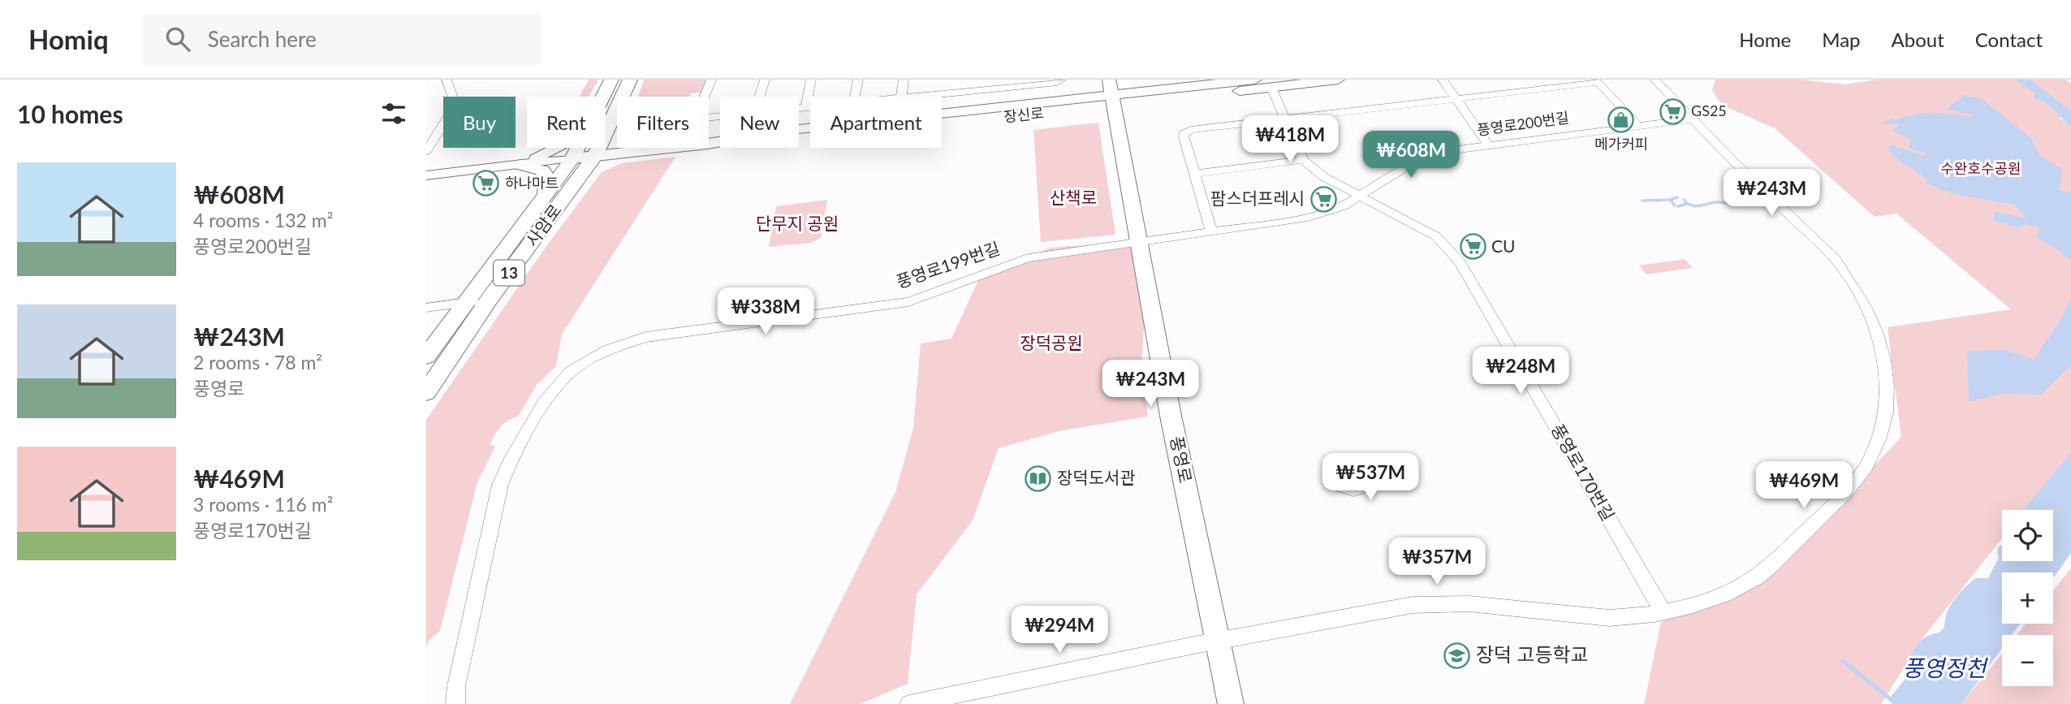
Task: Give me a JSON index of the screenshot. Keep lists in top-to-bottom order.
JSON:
{
  "streets": {
    "main road": [
      "장신로",
      "사암로",
      "13",
      "풍영로"
    ],
    "street": ["풍영로200번길", "풍영로199번길", "풍영로170번길"]
  },
  "crossings": [
    ["장신로", "사암로"],
    ["장신로", "풍영로"],
    ["풍영로200번길", "풍영로199번길"],
    ["풍영로200번길", "풍영로"],
    ["풍영로200번길", "풍영로170번길"],
    ["풍영로199번길", "풍영로"]
  ],
  "water": ["풍영정천"],
  "parks": [
    "수완호수공원",
    "산책로",
    "단무지 공원",
    "장덕공원"
  ],
  "places": {
    "supermarket": [
      "GS25",
      "하나마트",
      "팜스더프레시",
      "CU"
    ],
    "shop": ["메가커피"],
    "library": ["장덕도서관"],
    "school or university": ["장덕 고등학교"]
  },
  "page": {
    "header": "Homiq",
    "search": "Search here",
    "nav": [
      "Home",
      "Map",
      "About",
      "Contact"
    ],
    "heading": "10 homes",
    "chip": [
      "Buy",
      "Rent",
      "Filters",
      "New",
      "Apartment"
    ],
    "price": [
      "₩418M",
      "₩608M",
      "₩243M",
      "₩338M",
      "₩248M",
      "₩243M",
      "₩537M",
      "₩469M",
      "₩357M",
      "₩294M"
    ],
    "list": [
      {
        "name": "₩608M",
        "note": "4 rooms · 132 m² · 풍영로200번길"
      },
      {
        "name": "₩243M",
        "note": "2 rooms · 78 m² · 풍영로"
      },
      {
        "name": "₩469M",
        "note": "3 rooms · 116 m² · 풍영로170번길"
      }
    ],
    "map_buttons": ["+", "−"]
  }
}
